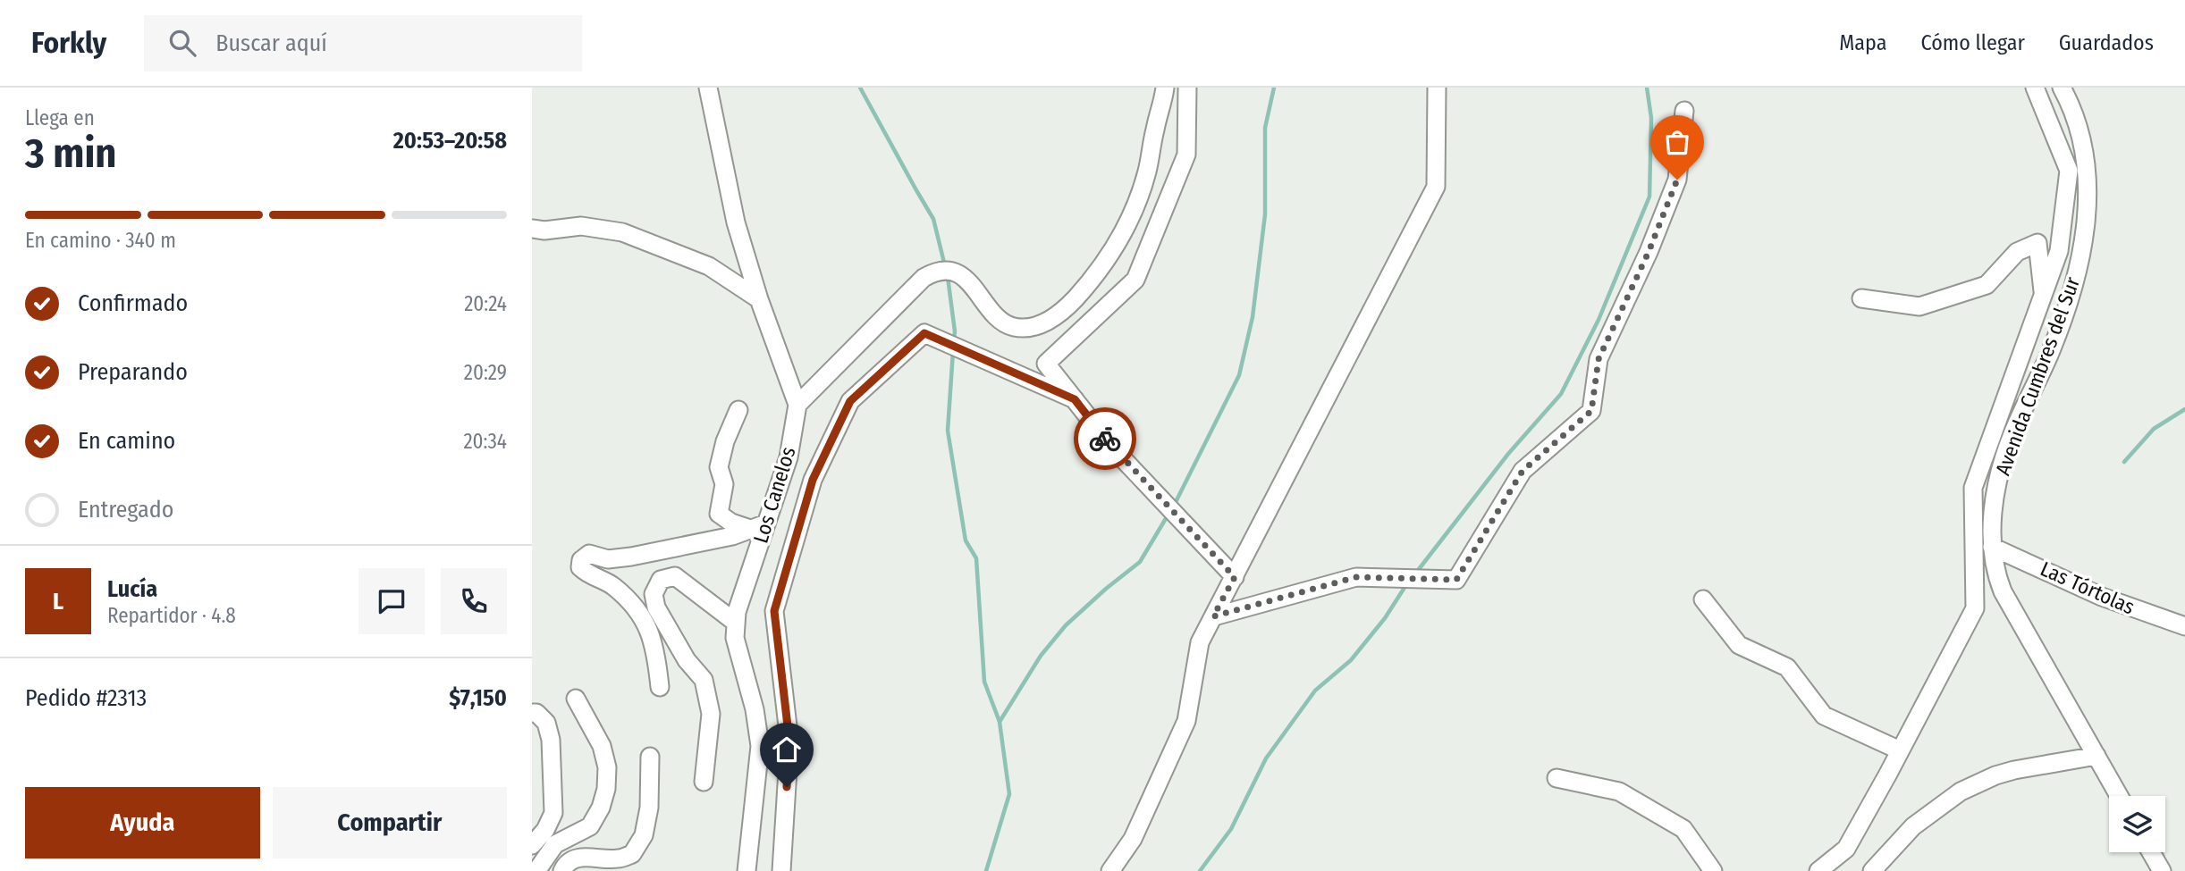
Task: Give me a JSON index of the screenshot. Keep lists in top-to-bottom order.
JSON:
{
  "streets": {
    "street": ["Avenida Cumbres del Sur", "Los Canelos", "Las Tórtolas"]
  },
  "crossings": [
    ["Avenida Cumbres del Sur", "Las Tórtolas"]
  ],
  "page": {
    "header": "Forkly",
    "search": "Buscar aquí",
    "nav": ["Mapa", "Cómo llegar", "Guardados"],
    "heading": ["3 min", "Llega en", "20:53–20:58"],
    "panel": [
      "Lucía",
      "Repartidor · 4.8",
      "Pedido #2313",
      "$7,150"
    ],
    "bar": "En camino · 340 m",
    "list": [
      ["Confirmado", "20:24"],
      ["Preparando", "20:29"],
      ["En camino", "20:34"],
      "Entregado"
    ],
    "round": "L",
    "buttons": ["Ayuda", "Compartir"]
  }
}
